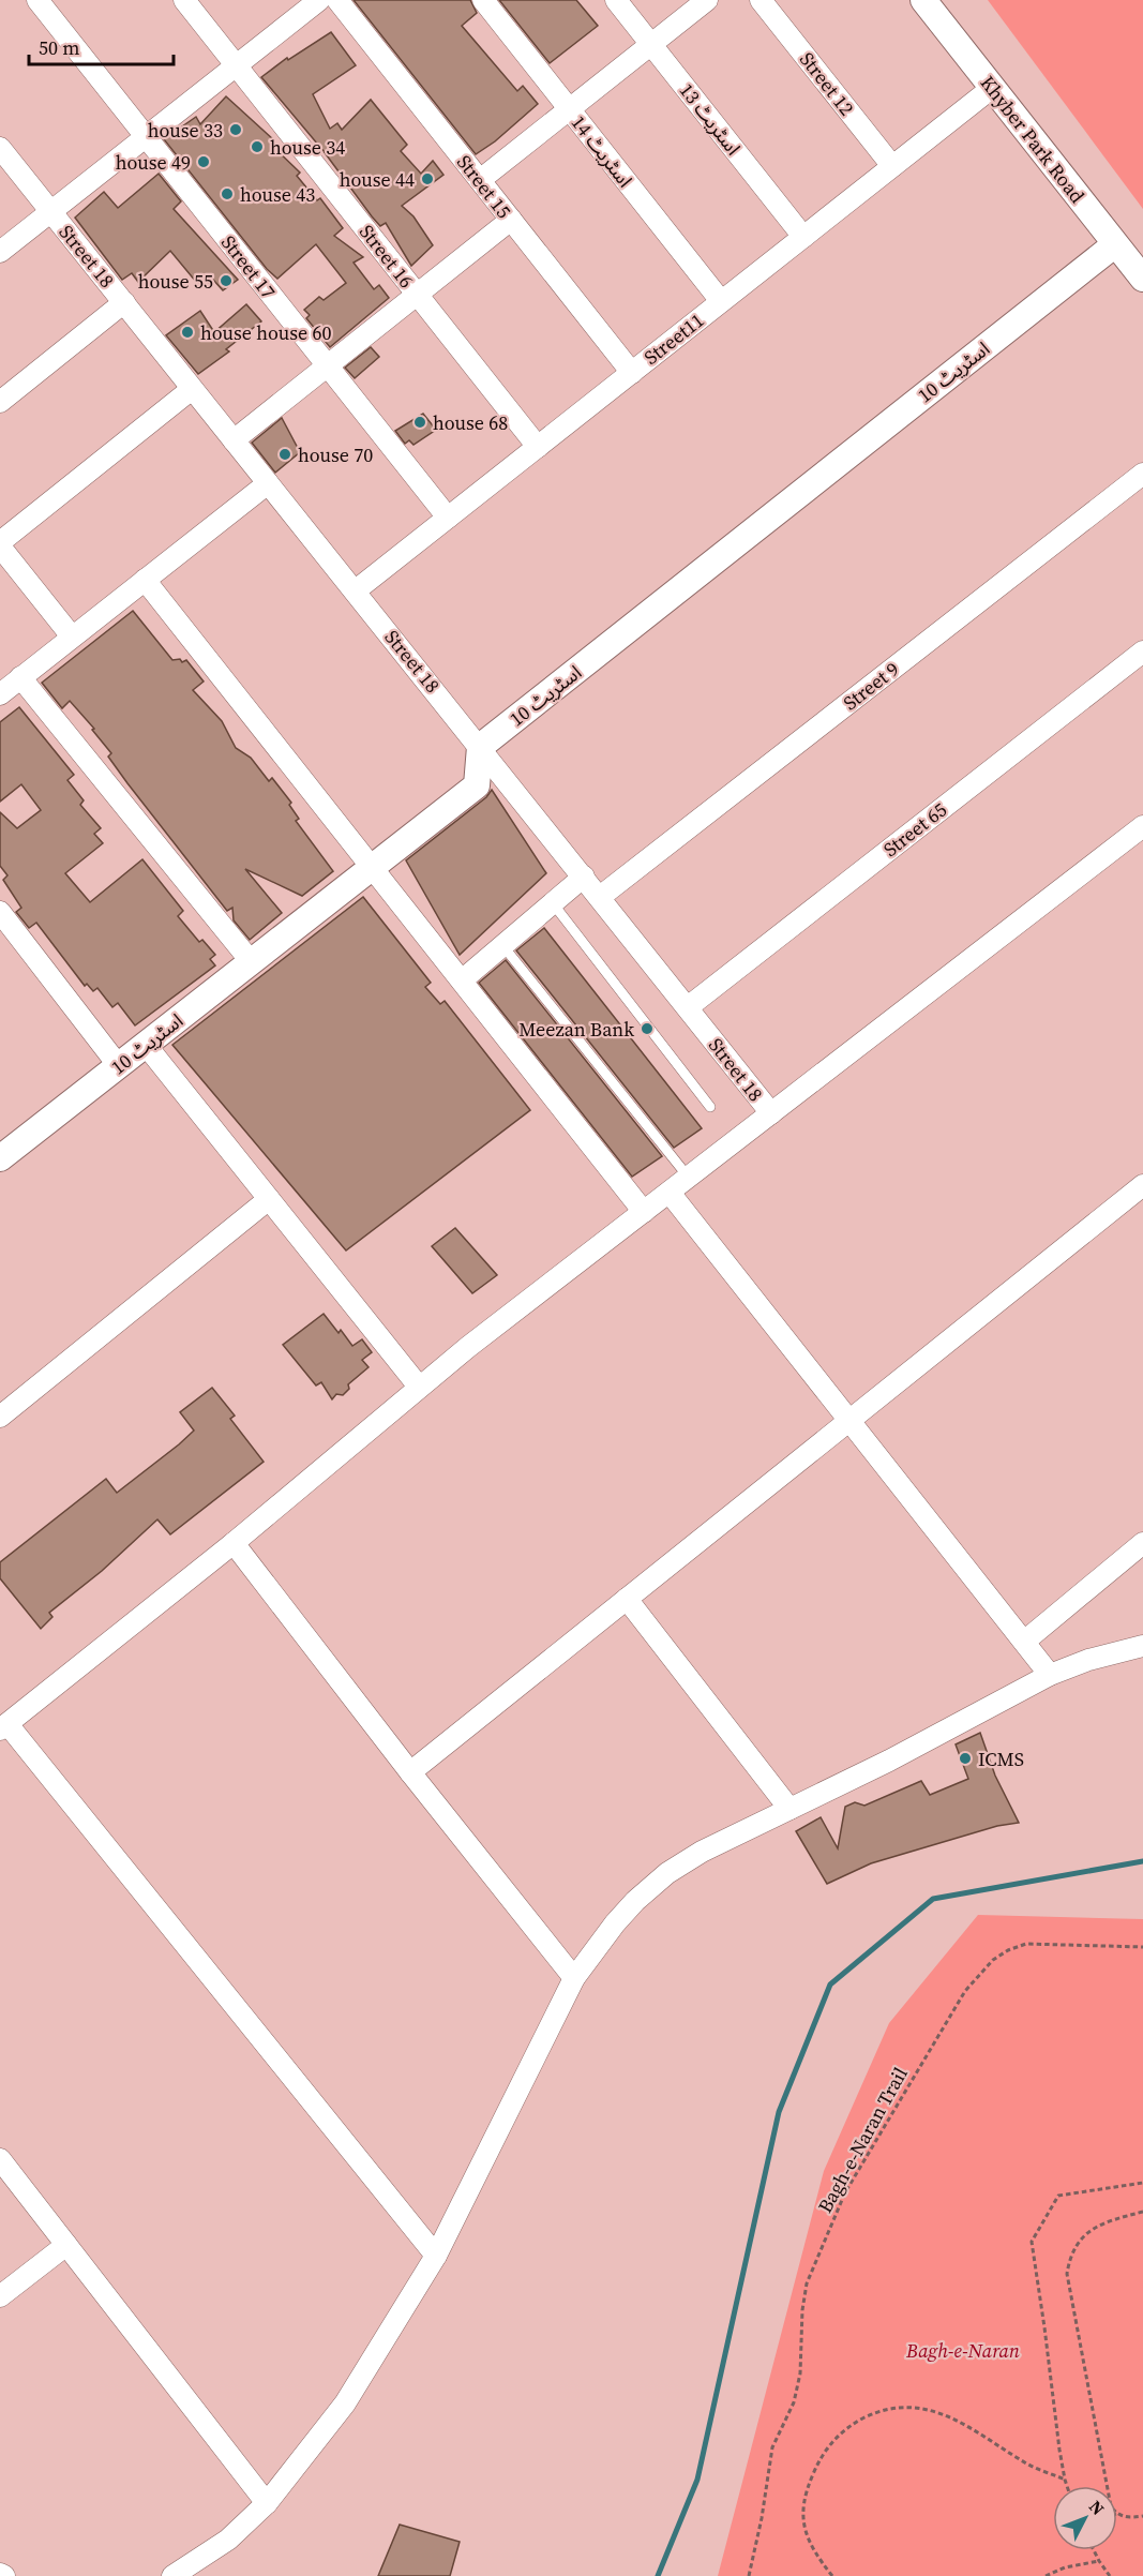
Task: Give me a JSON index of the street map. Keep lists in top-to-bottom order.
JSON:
{
  "streets": {
    "street": [
      "Street 12",
      "اسٹریٹ 13",
      "Khyber Park Road",
      "اسٹریٹ 14",
      "Street 15",
      "Street 18",
      "Street 16",
      "Street 17",
      "Street11",
      "اسٹریٹ 10",
      "Street 9",
      "Street 65"
    ],
    "path": ["Bagh-e-Naran Trail"]
  },
  "crossings": [
    ["Street 12", "Street11"],
    ["اسٹریٹ 13", "Street11"],
    ["Khyber Park Road", "Street11"],
    ["Khyber Park Road", "اسٹریٹ 10"],
    ["اسٹریٹ 14", "Street11"],
    ["Street 15", "Street11"],
    ["Street 18", "Street11"],
    ["Street 18", "اسٹریٹ 10"],
    ["Street 18", "Street 9"],
    ["Street 18", "Street 65"],
    ["Street 16", "Street11"],
    ["Street 17", "Street11"]
  ],
  "parks": ["Bagh-e-Naran"],
  "places": [
    "house 33",
    "house 34",
    "house 49",
    "house 44",
    "house 43",
    "house 55",
    "house house 60",
    "house 68",
    "house 70",
    "Meezan Bank",
    "ICMS"
  ],
  "scale_bar": "50 m",
  "north": "top right"
}
